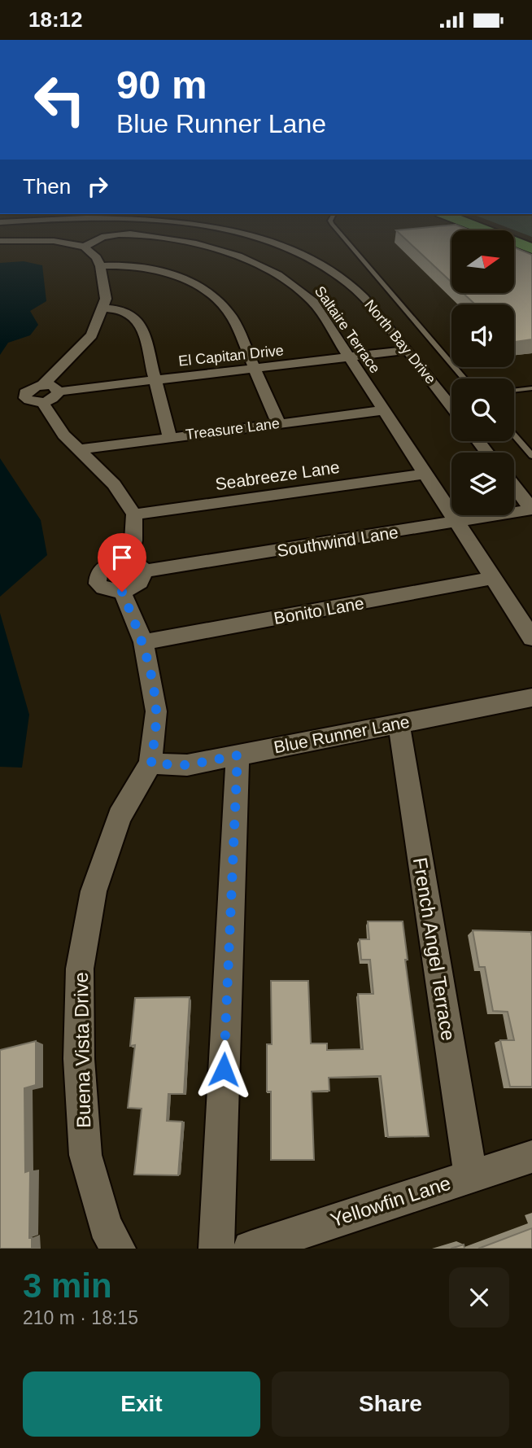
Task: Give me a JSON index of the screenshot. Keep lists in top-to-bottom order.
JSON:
{
  "streets": {
    "street": [
      "Saltaire Terrace",
      "North Bay Drive",
      "El Capitan Drive",
      "Treasure Lane",
      "Seabreeze Lane",
      "Southwind Lane",
      "Bonito Lane",
      "Blue Runner Lane",
      "French Angel Terrace",
      "Buena Vista Drive",
      "Yellowfin Lane"
    ]
  },
  "crossings": [
    ["Saltaire Terrace", "El Capitan Drive"],
    ["Saltaire Terrace", "Treasure Lane"],
    ["Saltaire Terrace", "Seabreeze Lane"],
    ["Saltaire Terrace", "Southwind Lane"],
    ["Saltaire Terrace", "Bonito Lane"],
    ["North Bay Drive", "El Capitan Drive"],
    ["Southwind Lane", "Buena Vista Drive"],
    ["Bonito Lane", "Buena Vista Drive"],
    ["Blue Runner Lane", "French Angel Terrace"],
    ["Blue Runner Lane", "Buena Vista Drive"],
    ["French Angel Terrace", "Yellowfin Lane"]
  ],
  "north": "right",
  "page": {
    "status": "18:12",
    "turn": ["90 m", "Blue Runner Lane"],
    "then": "Then",
    "heading": ["3 min", "210 m · 18:15"],
    "buttons": ["Exit", "Share"]
  }
}
